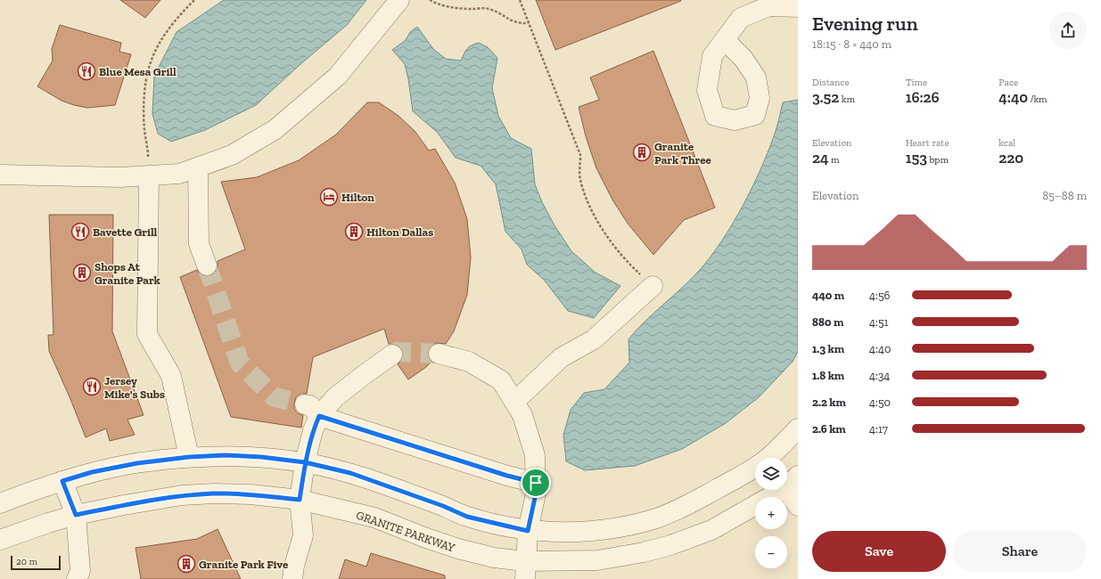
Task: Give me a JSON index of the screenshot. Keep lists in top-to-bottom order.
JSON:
{
  "streets": {
    "street": ["GRANITE PARKWAY"]
  },
  "places": {
    "restaurant": ["Blue Mesa Grill", "Bavette Grill", "Jersey Mike's Subs"],
    "building": [
      "Granite Park Three",
      "Hilton Dallas",
      "Shops At Granite Park",
      "Granite Park Five"
    ],
    "hotel": ["Hilton"]
  },
  "scale_bar": "20 m",
  "page": {
    "heading": ["Evening run", "18:15 · 8 × 440 m"],
    "stats": [
      ["Distance", "3.52 km"],
      ["Time", "16:26"],
      ["Pace", "4:40 /km"],
      ["Elevation", "24 m"],
      ["Heart rate", "153 bpm"],
      ["kcal", "220"]
    ],
    "chart": ["Elevation", "85–88 m"],
    "list": [
      {
        "name": "440 m",
        "note": "4:56"
      },
      {
        "name": "880 m",
        "note": "4:51"
      },
      {
        "name": "1.3 km",
        "note": "4:40"
      },
      {
        "name": "1.8 km",
        "note": "4:34"
      },
      {
        "name": "2.2 km",
        "note": "4:50"
      },
      {
        "name": "2.6 km",
        "note": "4:17"
      }
    ],
    "map_buttons": ["+", "−"],
    "buttons": ["Save", "Share"],
    "scale": "20 m"
  }
}
